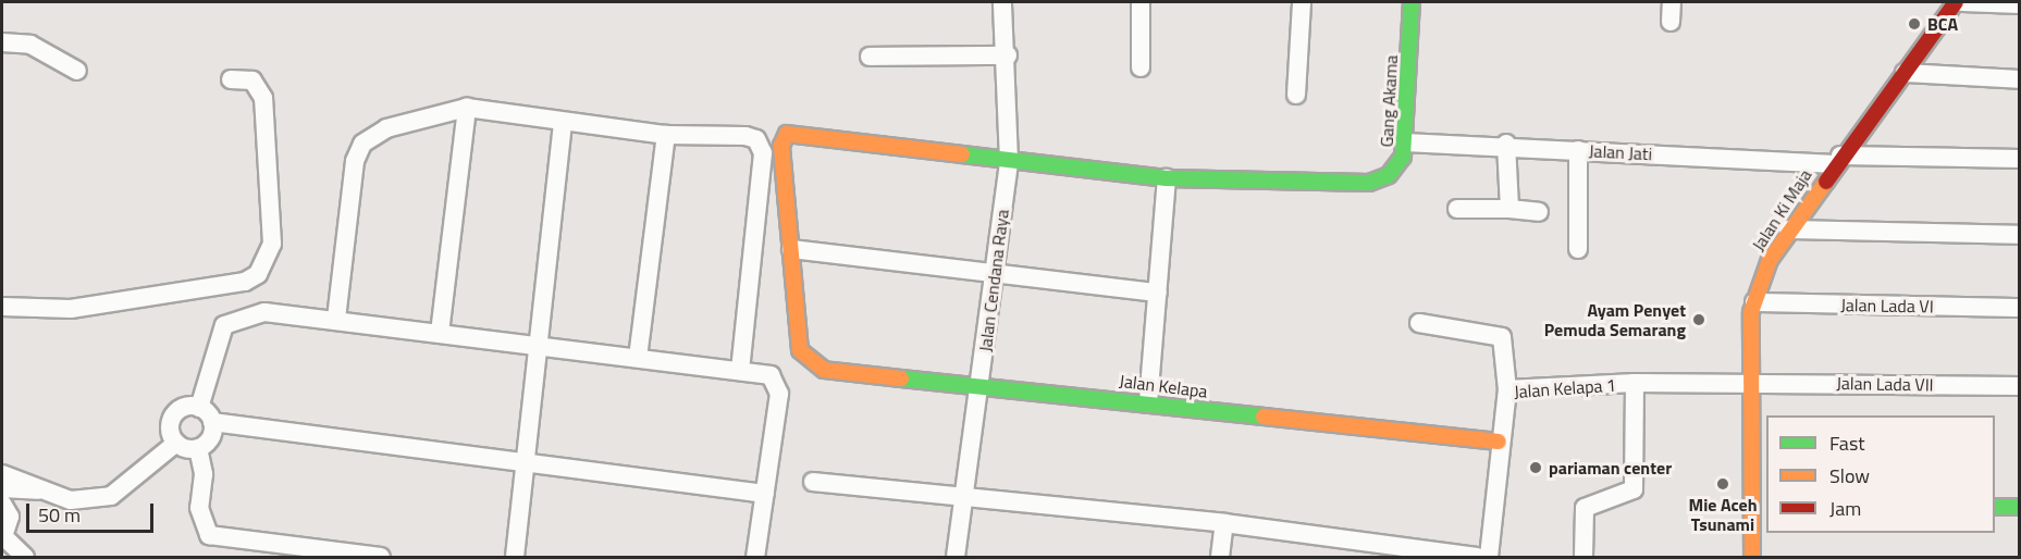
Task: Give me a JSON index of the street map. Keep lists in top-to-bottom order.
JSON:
{
  "streets": {
    "street": [
      "Gang Akama",
      "Jalan Jati",
      "Jalan Ki Maja",
      "Jalan Cendana Raya",
      "Jalan Lada VI",
      "Jalan Lada VII",
      "Jalan Kelapa",
      "Jalan Kelapa 1"
    ]
  },
  "crossings": [
    ["Gang Akama", "Jalan Jati"],
    ["Jalan Jati", "Jalan Ki Maja"],
    ["Jalan Ki Maja", "Jalan Lada VI"],
    ["Jalan Ki Maja", "Jalan Lada VII"],
    ["Jalan Ki Maja", "Jalan Kelapa 1"],
    ["Jalan Cendana Raya", "Jalan Kelapa"],
    ["Jalan Lada VII", "Jalan Kelapa 1"],
    ["Jalan Kelapa", "Jalan Kelapa 1"]
  ],
  "places": [
    "BCA",
    "Ayam Penyet Pemuda Semarang",
    "pariaman center",
    "Mie Aceh Tsunami"
  ],
  "legend": ["Fast", "Slow", "Jam"],
  "scale_bar": "50 m"
}
